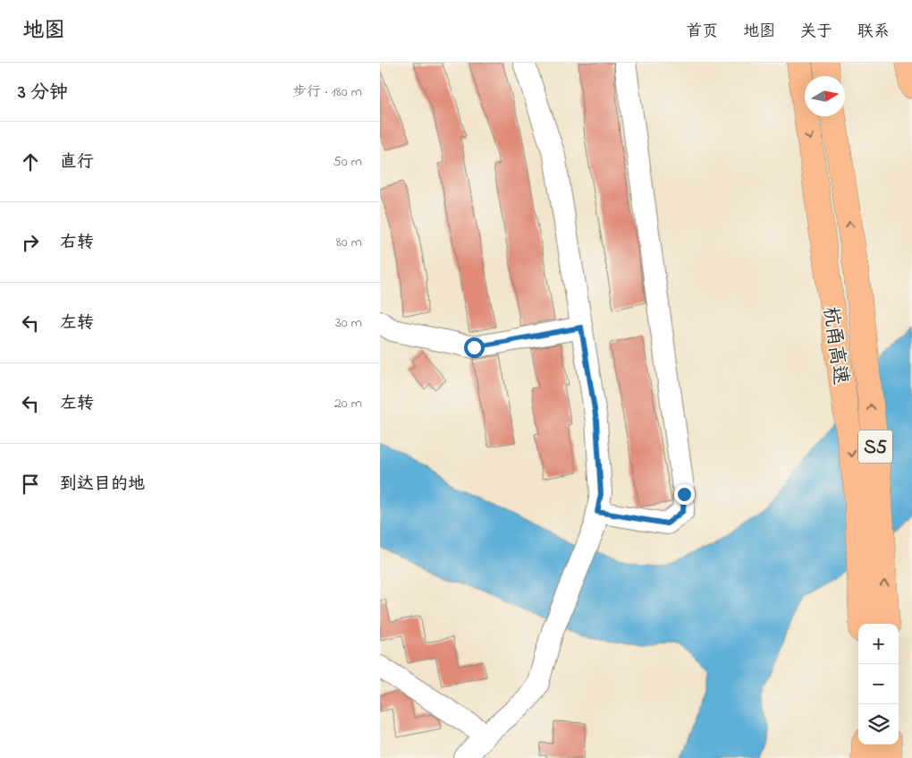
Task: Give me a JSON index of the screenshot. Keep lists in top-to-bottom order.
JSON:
{
  "streets": {
    "main road": ["杭甬高速", "S5"]
  },
  "north": "right",
  "page": {
    "header": "地图",
    "nav": [
      "首页",
      "地图",
      "关于",
      "联系"
    ],
    "heading": ["3 分钟", "步行 · 180 m"],
    "list": [
      ["直行", "50 m"],
      ["右转", "80 m"],
      ["左转", "30 m"],
      ["左转", "20 m"],
      "到达目的地"
    ],
    "map_buttons": ["+", "−"]
  }
}
